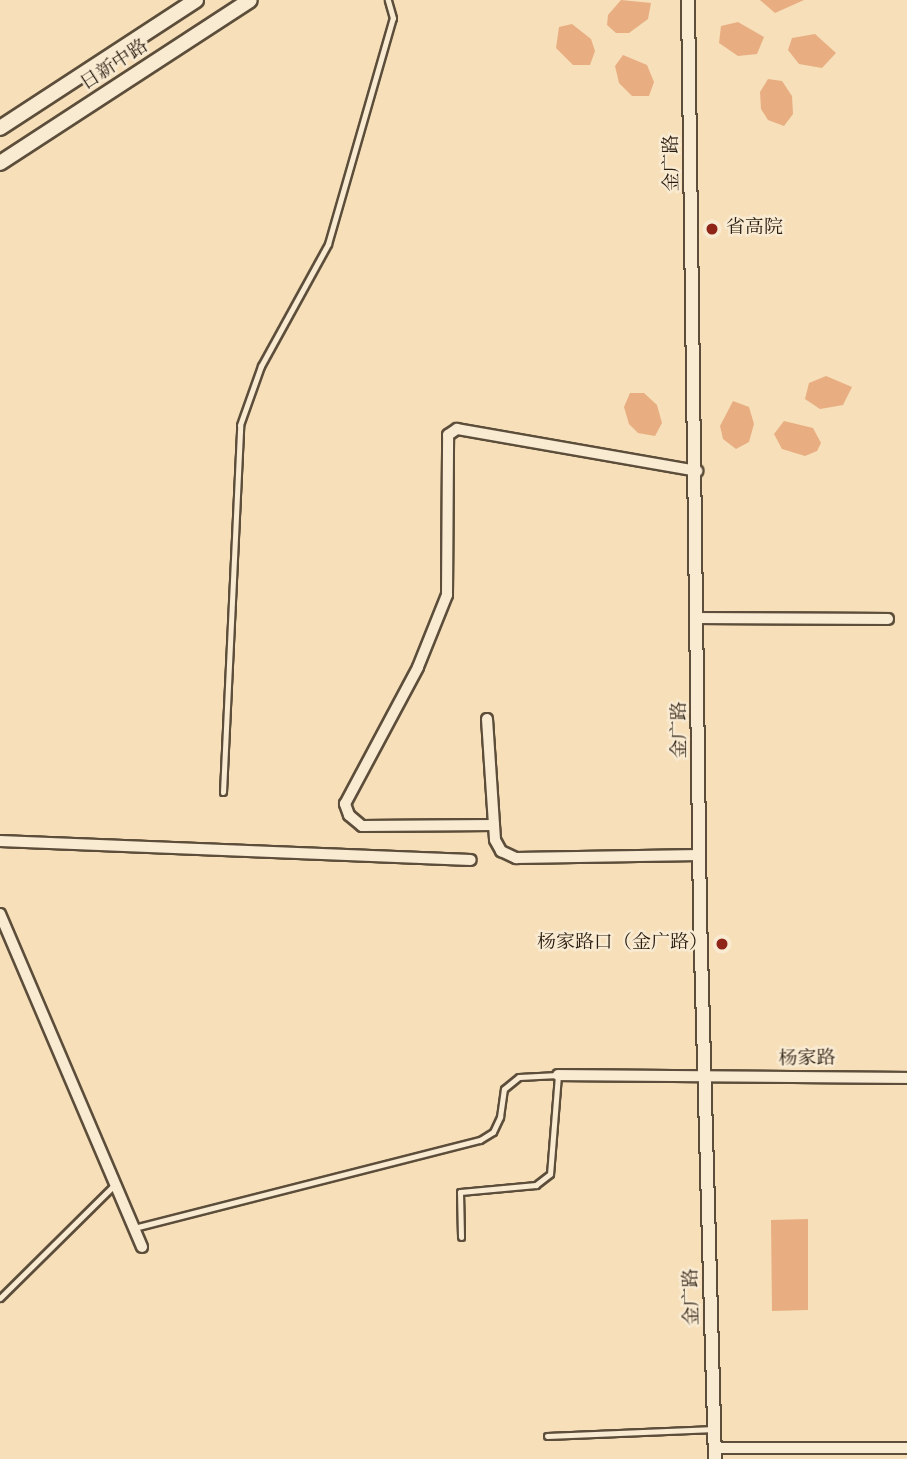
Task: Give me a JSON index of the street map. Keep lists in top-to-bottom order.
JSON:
{
  "streets": {
    "main road": ["日新中路"],
    "street": ["金广路", "杨家路"]
  },
  "crossings": [
    ["金广路", "杨家路"]
  ],
  "places": ["省高院", "杨家路口（金广路）"]
}
